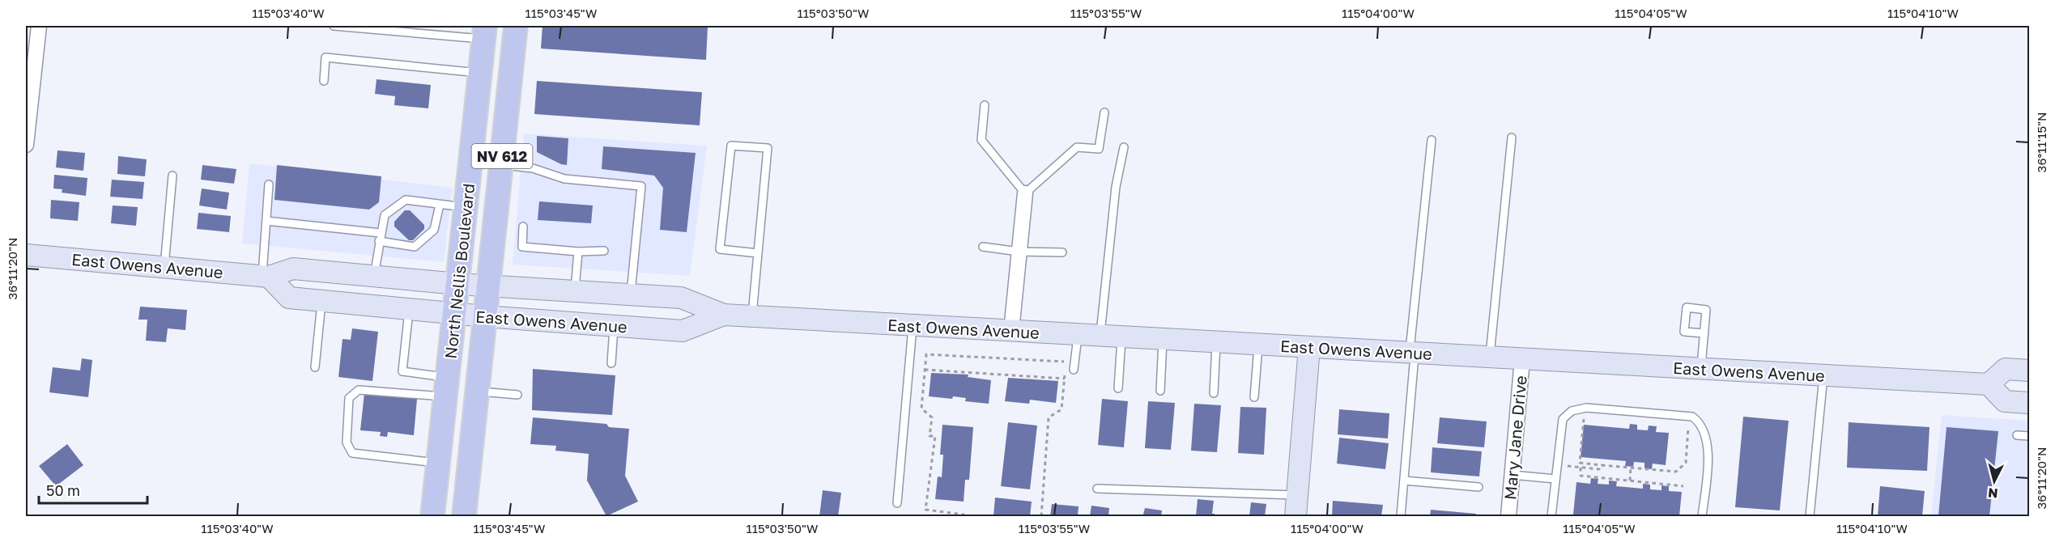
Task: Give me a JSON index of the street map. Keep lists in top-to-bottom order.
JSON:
{
  "streets": {
    "main road": ["NV 612", "East Owens Avenue", "North Nellis Boulevard"],
    "street": ["Mary Jane Drive"]
  },
  "crossings": [
    ["East Owens Avenue", "North Nellis Boulevard"],
    ["East Owens Avenue", "Mary Jane Drive"]
  ],
  "scale_bar": "50 m",
  "north": "bottom",
  "coordinates": [
    "115°03'40\"W",
    "115°03'45\"W",
    "115°03'50\"W",
    "115°03'55\"W",
    "115°04'00\"W",
    "115°04'05\"W",
    "115°04'10\"W",
    "36°11'15\"N",
    "36°11'20\"N"
  ]
}
